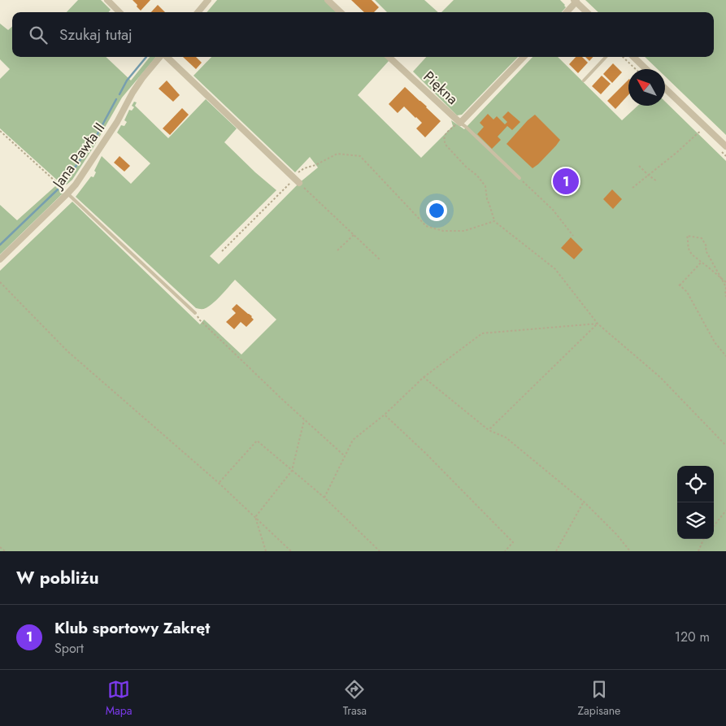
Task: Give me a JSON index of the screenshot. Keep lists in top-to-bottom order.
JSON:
{
  "streets": {
    "street": ["Piękna", "Jana Pawła II"]
  },
  "north": "top left",
  "page": {
    "search": "Szukaj tutaj",
    "pins": "1",
    "heading": "W pobliżu",
    "list": [
      {
        "mark": "1",
        "name": "Klub sportowy Zakręt",
        "note": "Sport",
        "value": "120 m"
      }
    ],
    "nav": ["Mapa", "Trasa", "Zapisane"]
  }
}
